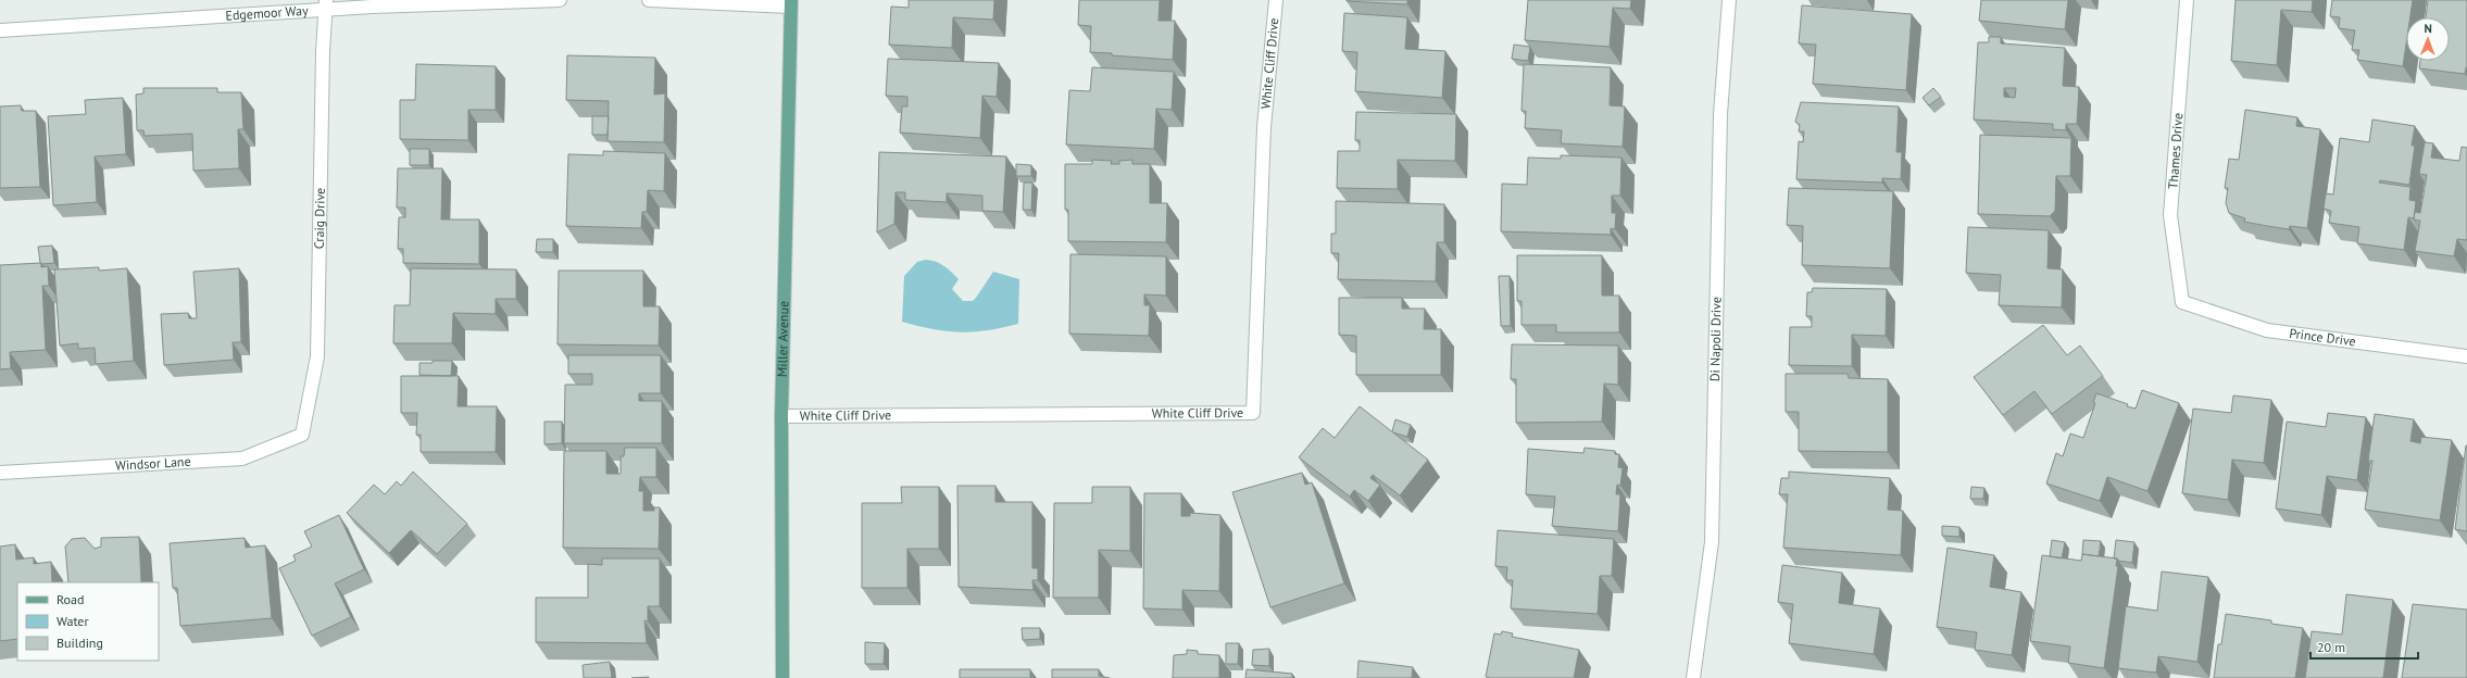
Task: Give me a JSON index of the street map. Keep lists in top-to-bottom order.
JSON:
{
  "streets": {
    "main road": ["Miller Avenue"],
    "street": [
      "Edgemoor Way",
      "White Cliff Drive",
      "Thames Drive",
      "Craig Drive",
      "Prince Drive",
      "Di Napoli Drive",
      "Windsor Lane"
    ]
  },
  "crossings": [
    ["Edgemoor Way", "Craig Drive"],
    ["White Cliff Drive", "Miller Avenue"],
    ["Thames Drive", "Prince Drive"],
    ["Craig Drive", "Windsor Lane"]
  ],
  "legend": ["Road", "Water", "Building"],
  "scale_bar": "20 m",
  "north": "top"
}
